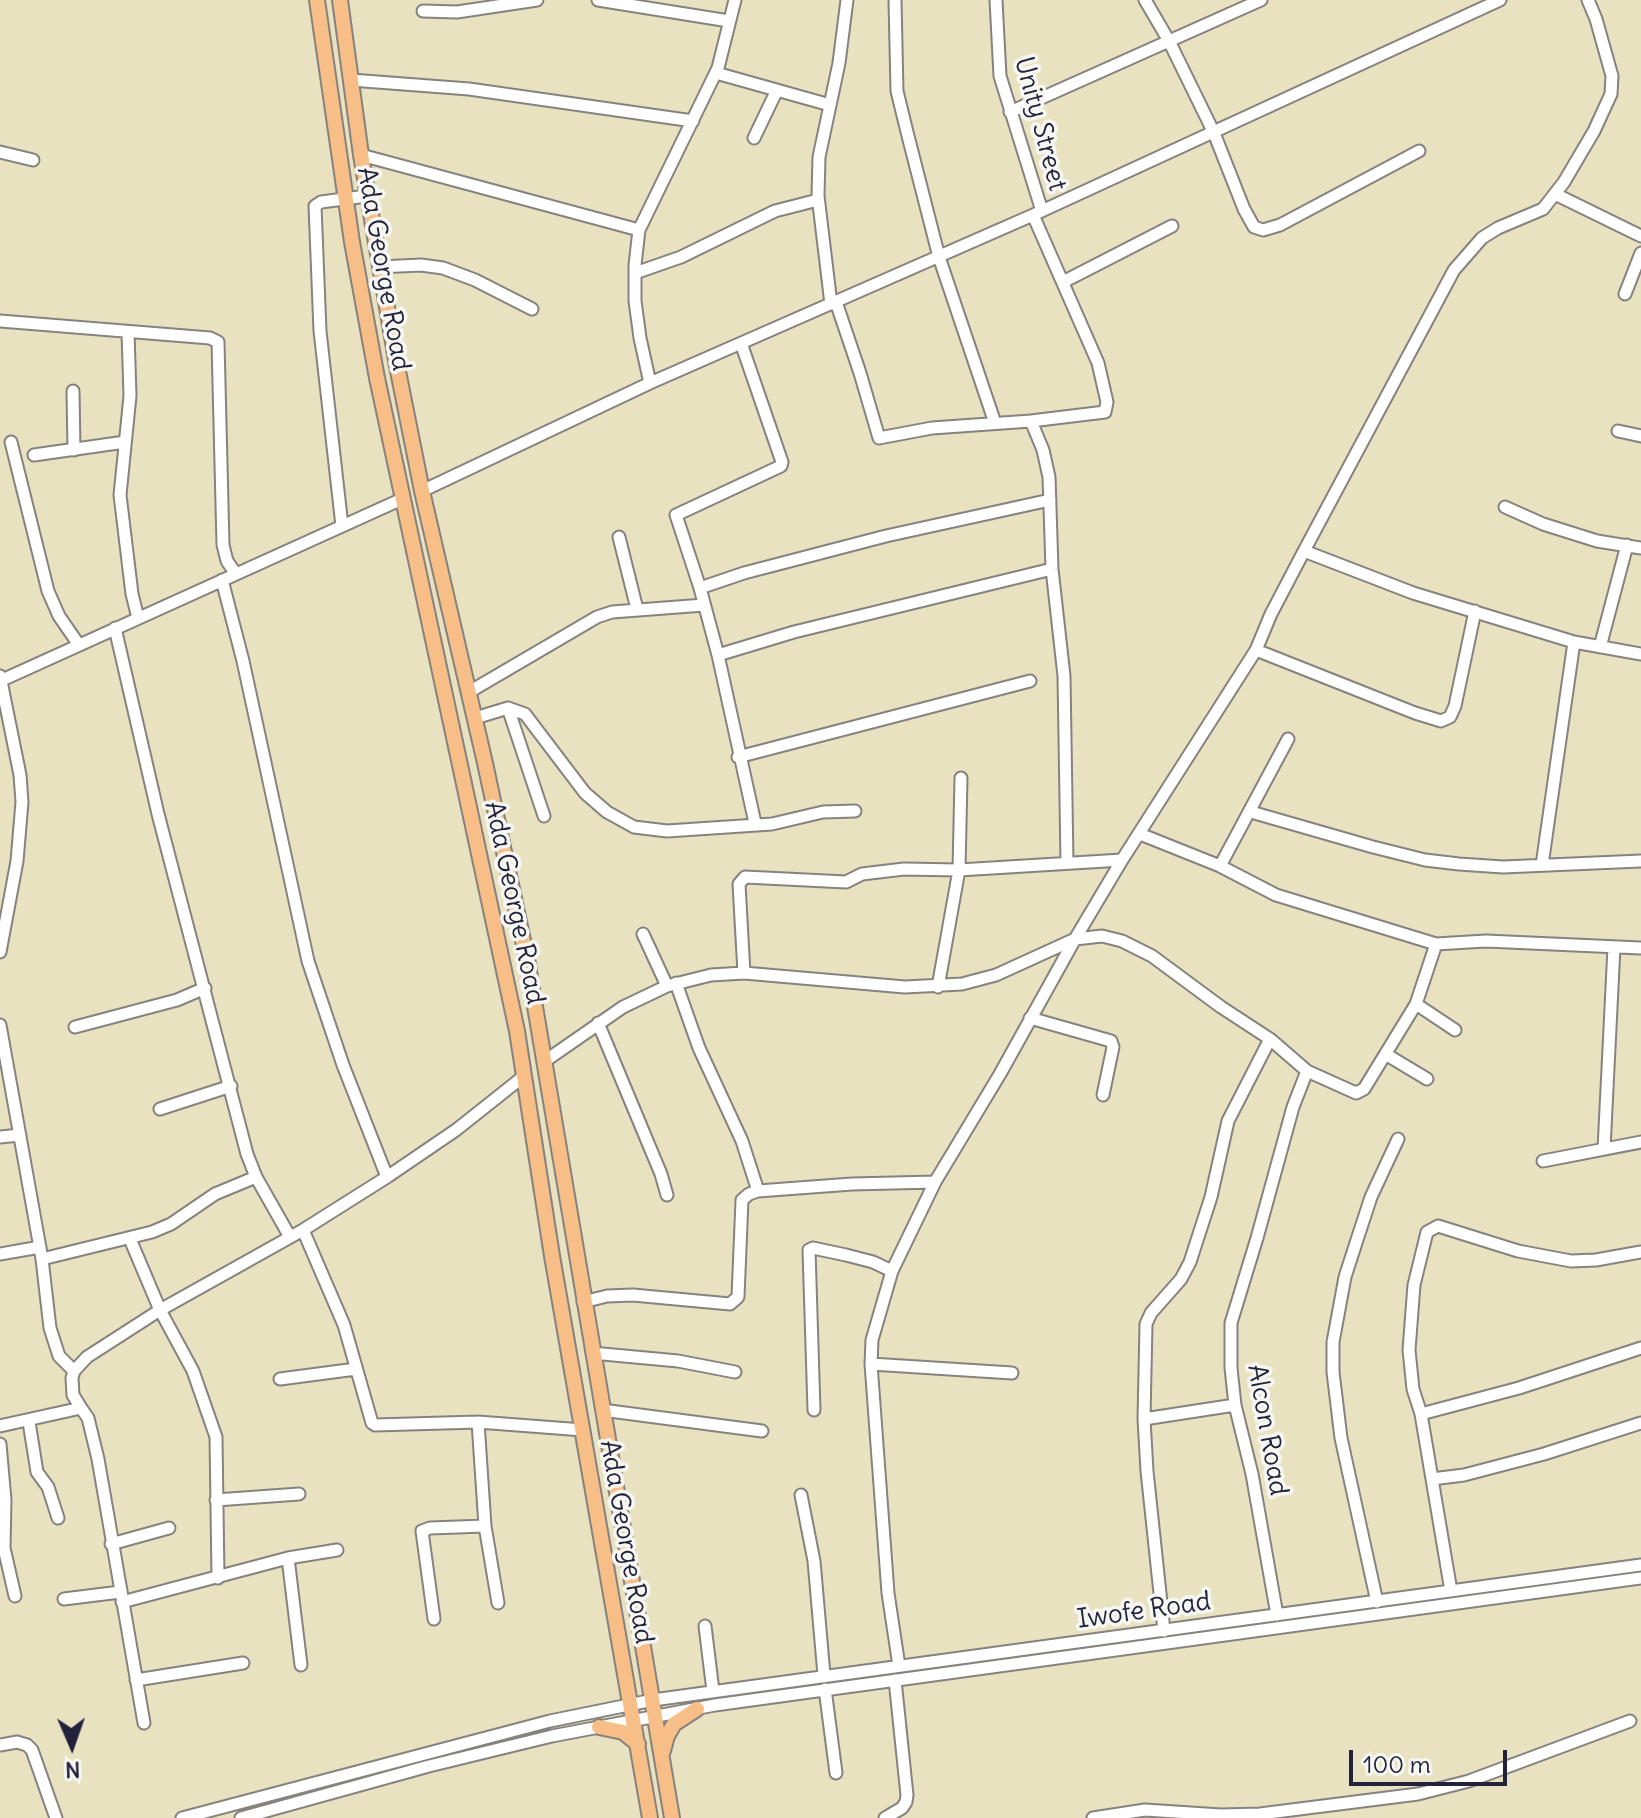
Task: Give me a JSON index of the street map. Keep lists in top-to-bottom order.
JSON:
{
  "streets": {
    "main road": ["Ada George Road"],
    "street": ["Unity Street", "Alcon Road", "Iwofe Road"]
  },
  "crossings": [
    ["Ada George Road", "Iwofe Road"],
    ["Alcon Road", "Iwofe Road"]
  ],
  "scale_bar": "100 m",
  "north": "bottom"
}
